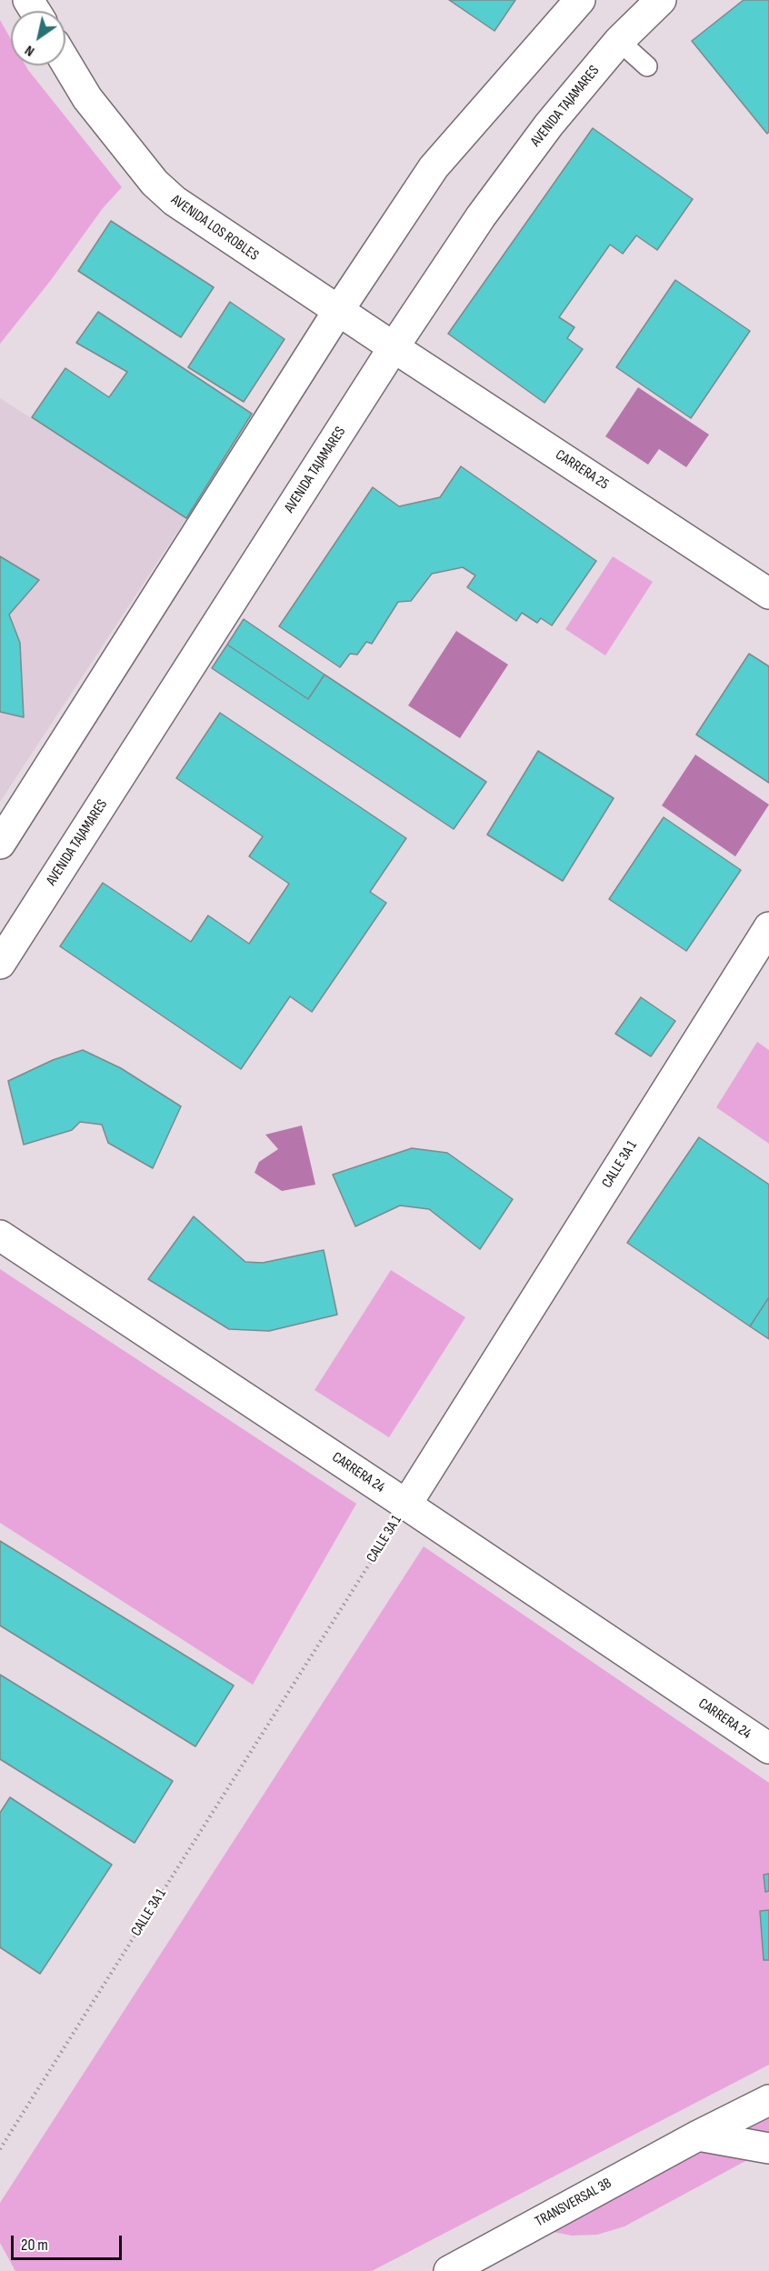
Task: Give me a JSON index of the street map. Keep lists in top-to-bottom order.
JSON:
{
  "streets": {
    "street": [
      "AVENIDA TAJAMARES",
      "AVENIDA LOS ROBLES",
      "CARRERA 25",
      "CALLE 3A 1",
      "CARRERA 24",
      "TRANSVERSAL 3B"
    ]
  },
  "crossings": [
    ["AVENIDA TAJAMARES", "AVENIDA LOS ROBLES"],
    ["AVENIDA TAJAMARES", "CARRERA 25"],
    ["AVENIDA LOS ROBLES", "CARRERA 25"],
    ["CALLE 3A 1", "CARRERA 24"]
  ],
  "scale_bar": "20 m",
  "north": "bottom left"
}
